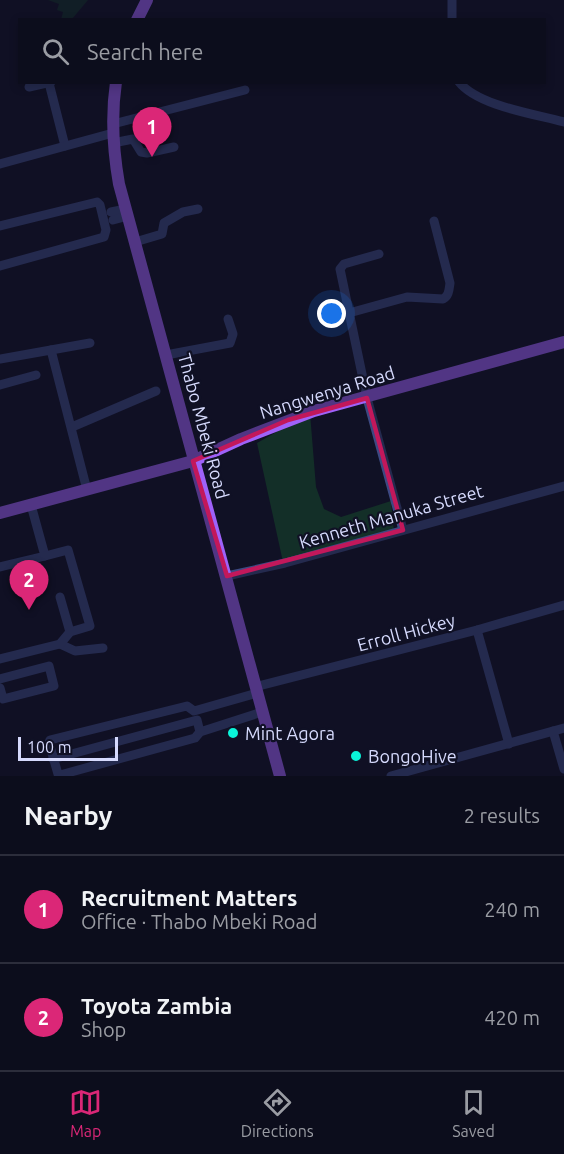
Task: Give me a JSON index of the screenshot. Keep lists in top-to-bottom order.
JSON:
{
  "streets": {
    "main road": ["Nangwenya Road", "Thabo Mbeki Road"],
    "street": ["Kenneth Manuka Street", "Erroll Hickey"]
  },
  "crossings": [
    ["Nangwenya Road", "Thabo Mbeki Road"],
    ["Thabo Mbeki Road", "Kenneth Manuka Street"],
    ["Thabo Mbeki Road", "Erroll Hickey"]
  ],
  "places": ["Mint Agora", "BongoHive"],
  "scale_bar": "100 m",
  "page": {
    "search": "Search here",
    "pins": ["1", "2"],
    "scale": "100 m",
    "heading": ["Nearby", "2 results"],
    "list": [
      {
        "mark": "1",
        "name": "Recruitment Matters",
        "note": "Office · Thabo Mbeki Road",
        "value": "240 m"
      },
      {
        "mark": "2",
        "name": "Toyota Zambia",
        "note": "Shop",
        "value": "420 m"
      }
    ],
    "nav": ["Map", "Directions", "Saved"]
  }
}
